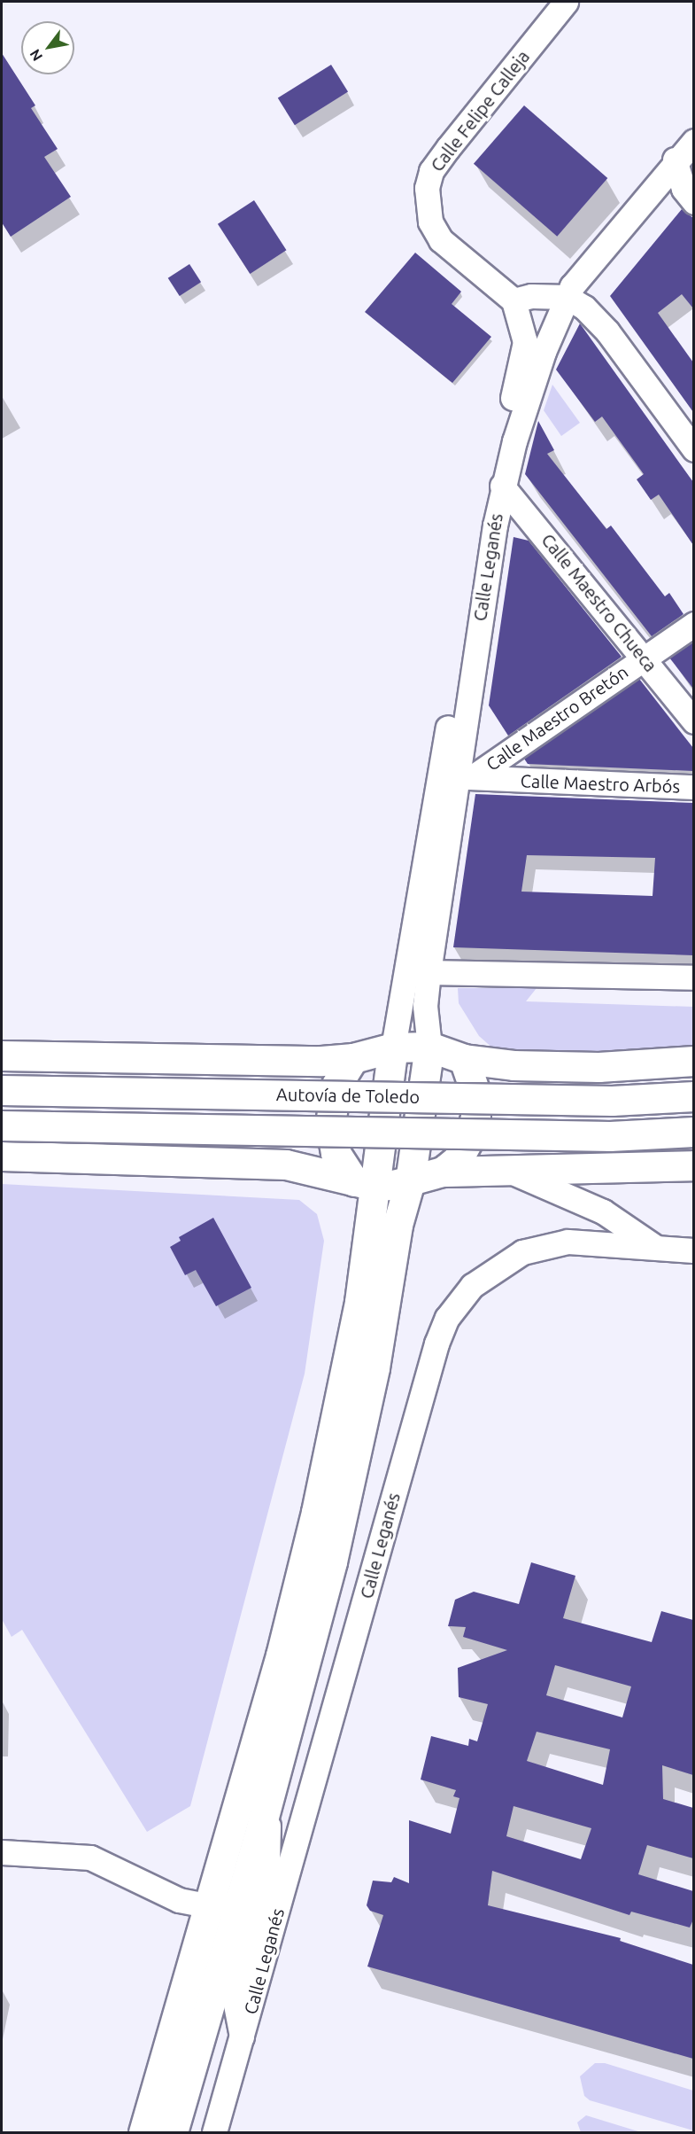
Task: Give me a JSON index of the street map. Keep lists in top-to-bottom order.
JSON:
{
  "streets": {
    "highway": ["Calle Leganés", "Autovía de Toledo"],
    "street": [
      "Calle Felipe Calleja",
      "Calle Maestro Chueca",
      "Calle Maestro Bretón",
      "Calle Maestro Arbós"
    ]
  },
  "crossings": [
    ["Calle Felipe Calleja", "Calle Leganés"],
    ["Calle Leganés", "Calle Maestro Chueca"],
    ["Calle Maestro Chueca", "Calle Maestro Bretón"],
    ["Calle Maestro Bretón", "Calle Maestro Arbós"]
  ],
  "north": "bottom left"
}
